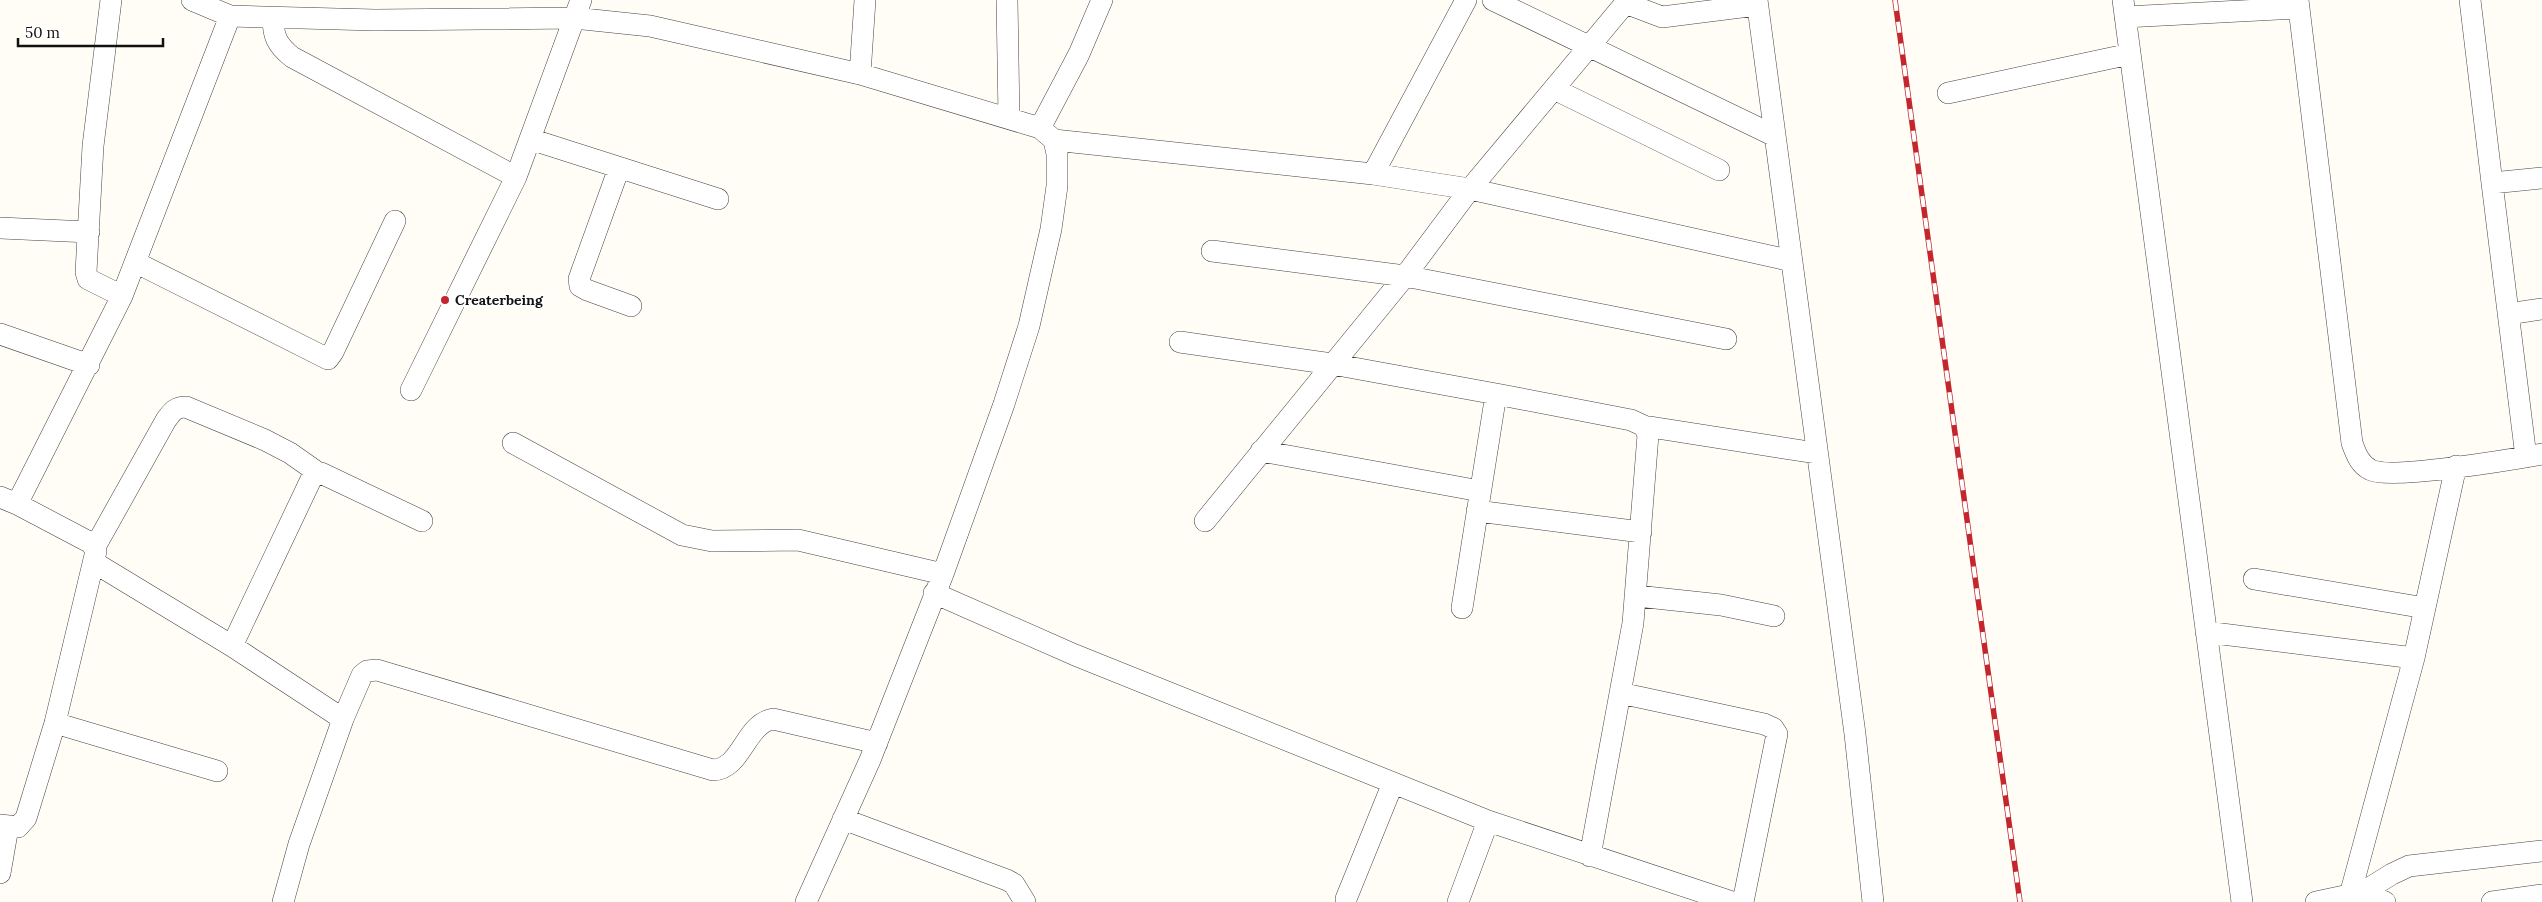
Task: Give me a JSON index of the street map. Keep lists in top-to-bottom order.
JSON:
{
  "places": ["Createrbeing"],
  "scale_bar": "50 m"
}
